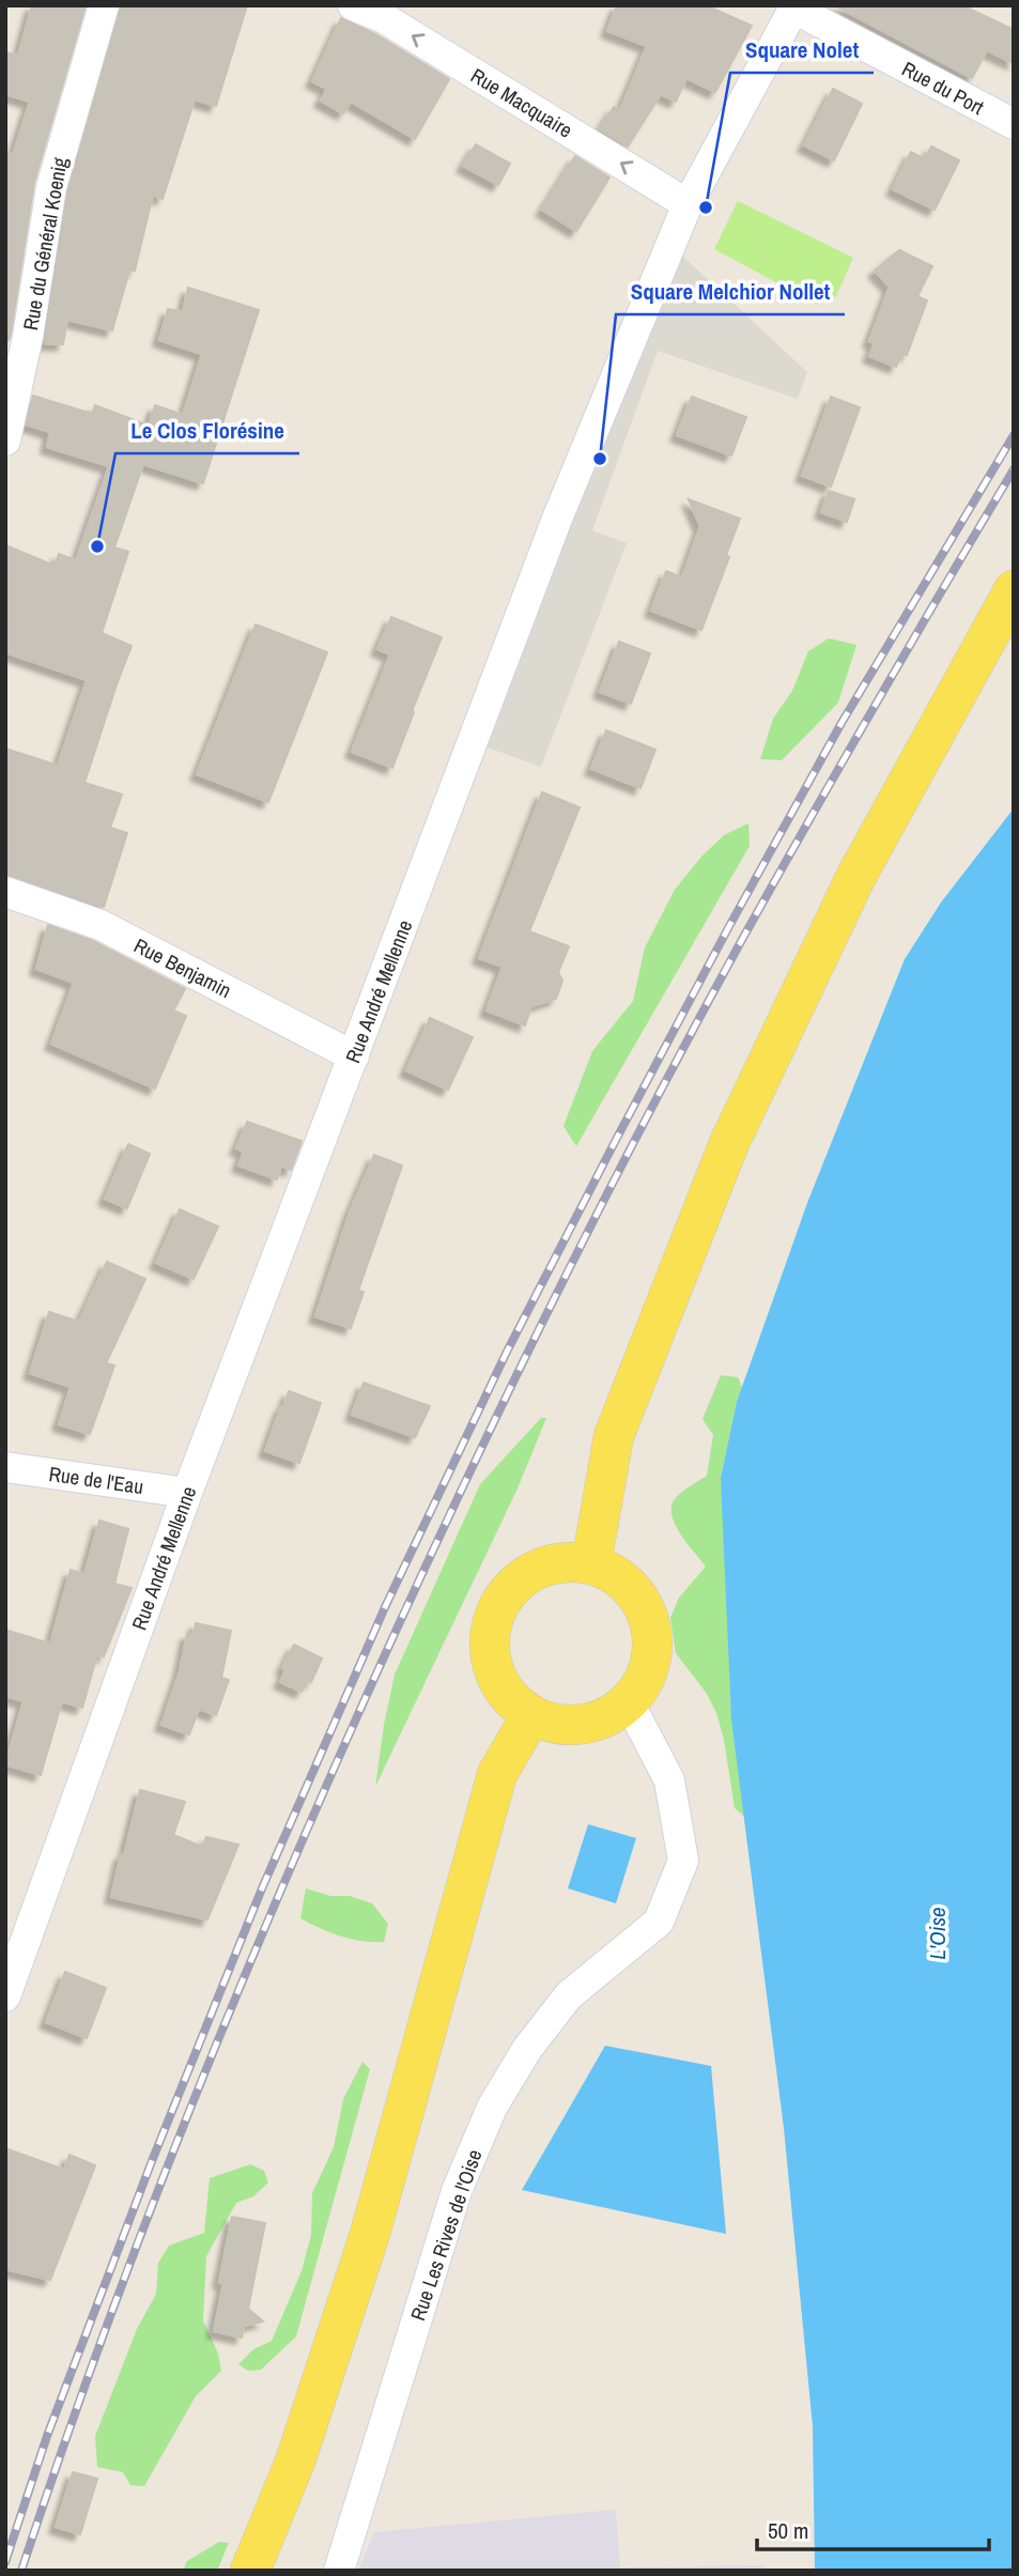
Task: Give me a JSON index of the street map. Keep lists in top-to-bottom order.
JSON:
{
  "streets": {
    "street": [
      "Rue du Port",
      "Rue Macquaire",
      "Rue du Général Koenig",
      "Rue Benjamin",
      "Rue André Mellenne",
      "Rue de l'Eau",
      "Rue Les Rives de l'Oise"
    ]
  },
  "crossings": [
    ["Rue du Port", "Rue André Mellenne"],
    ["Rue Macquaire", "Rue André Mellenne"],
    ["Rue Benjamin", "Rue André Mellenne"],
    ["Rue André Mellenne", "Rue de l'Eau"]
  ],
  "one_way": ["Rue Macquaire"],
  "water": ["L'Oise"],
  "places": ["Square Nolet", "Square Melchior Nollet", "Le Clos Florésine"],
  "scale_bar": "50 m"
}
